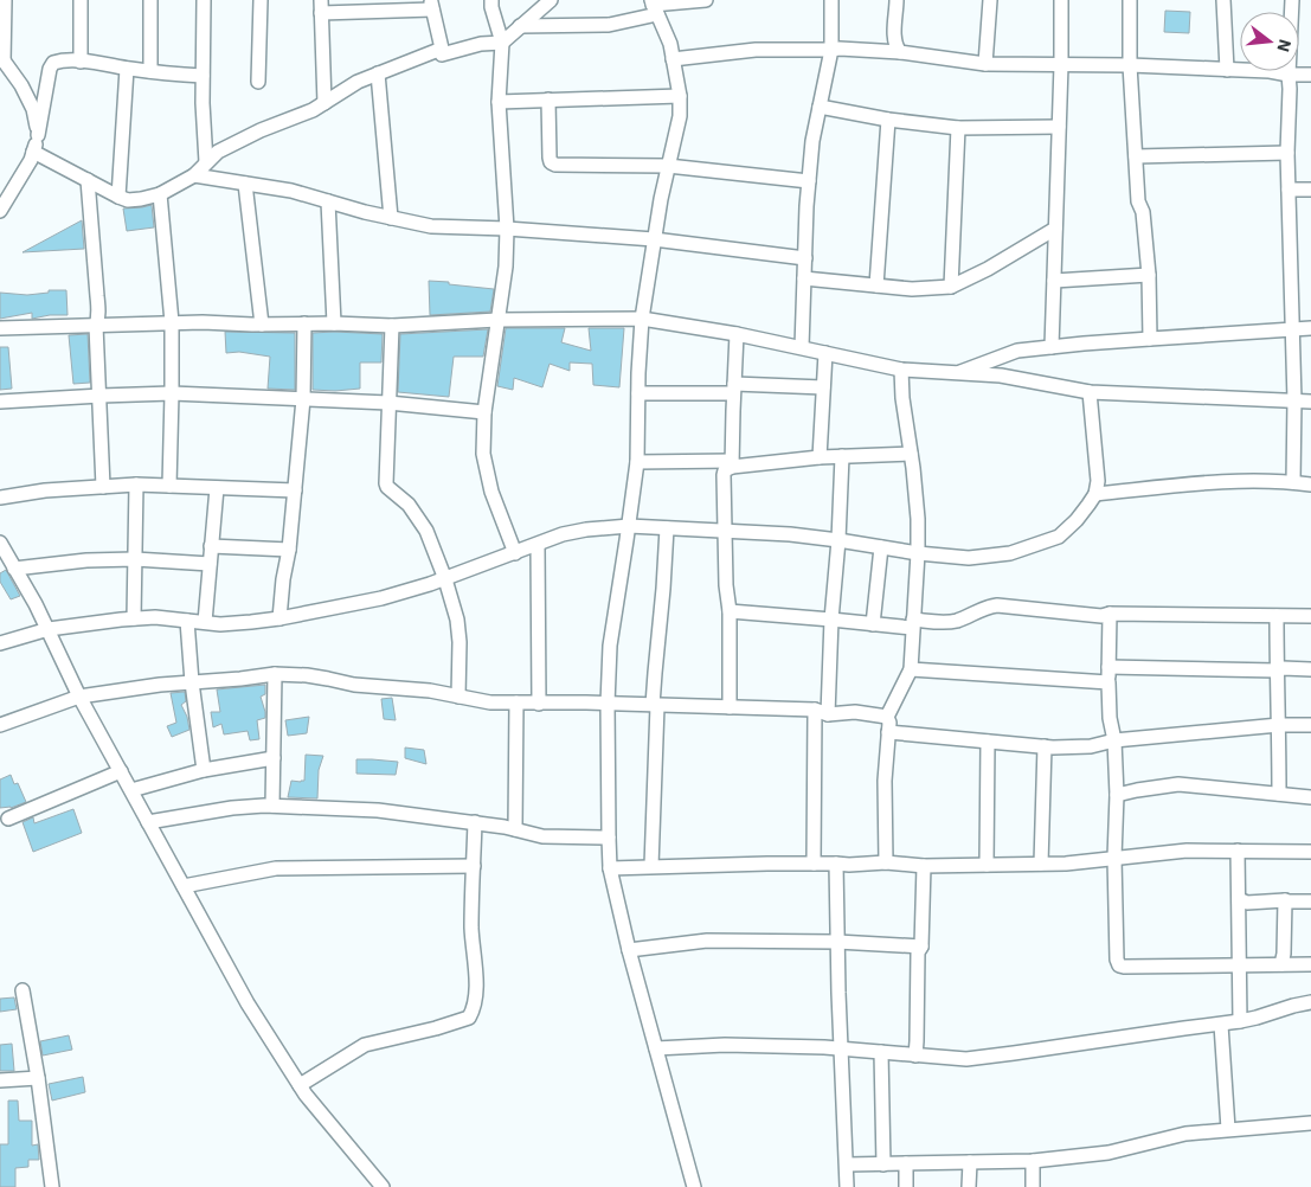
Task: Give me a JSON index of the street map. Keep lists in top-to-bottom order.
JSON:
{
  "north": "right"
}
